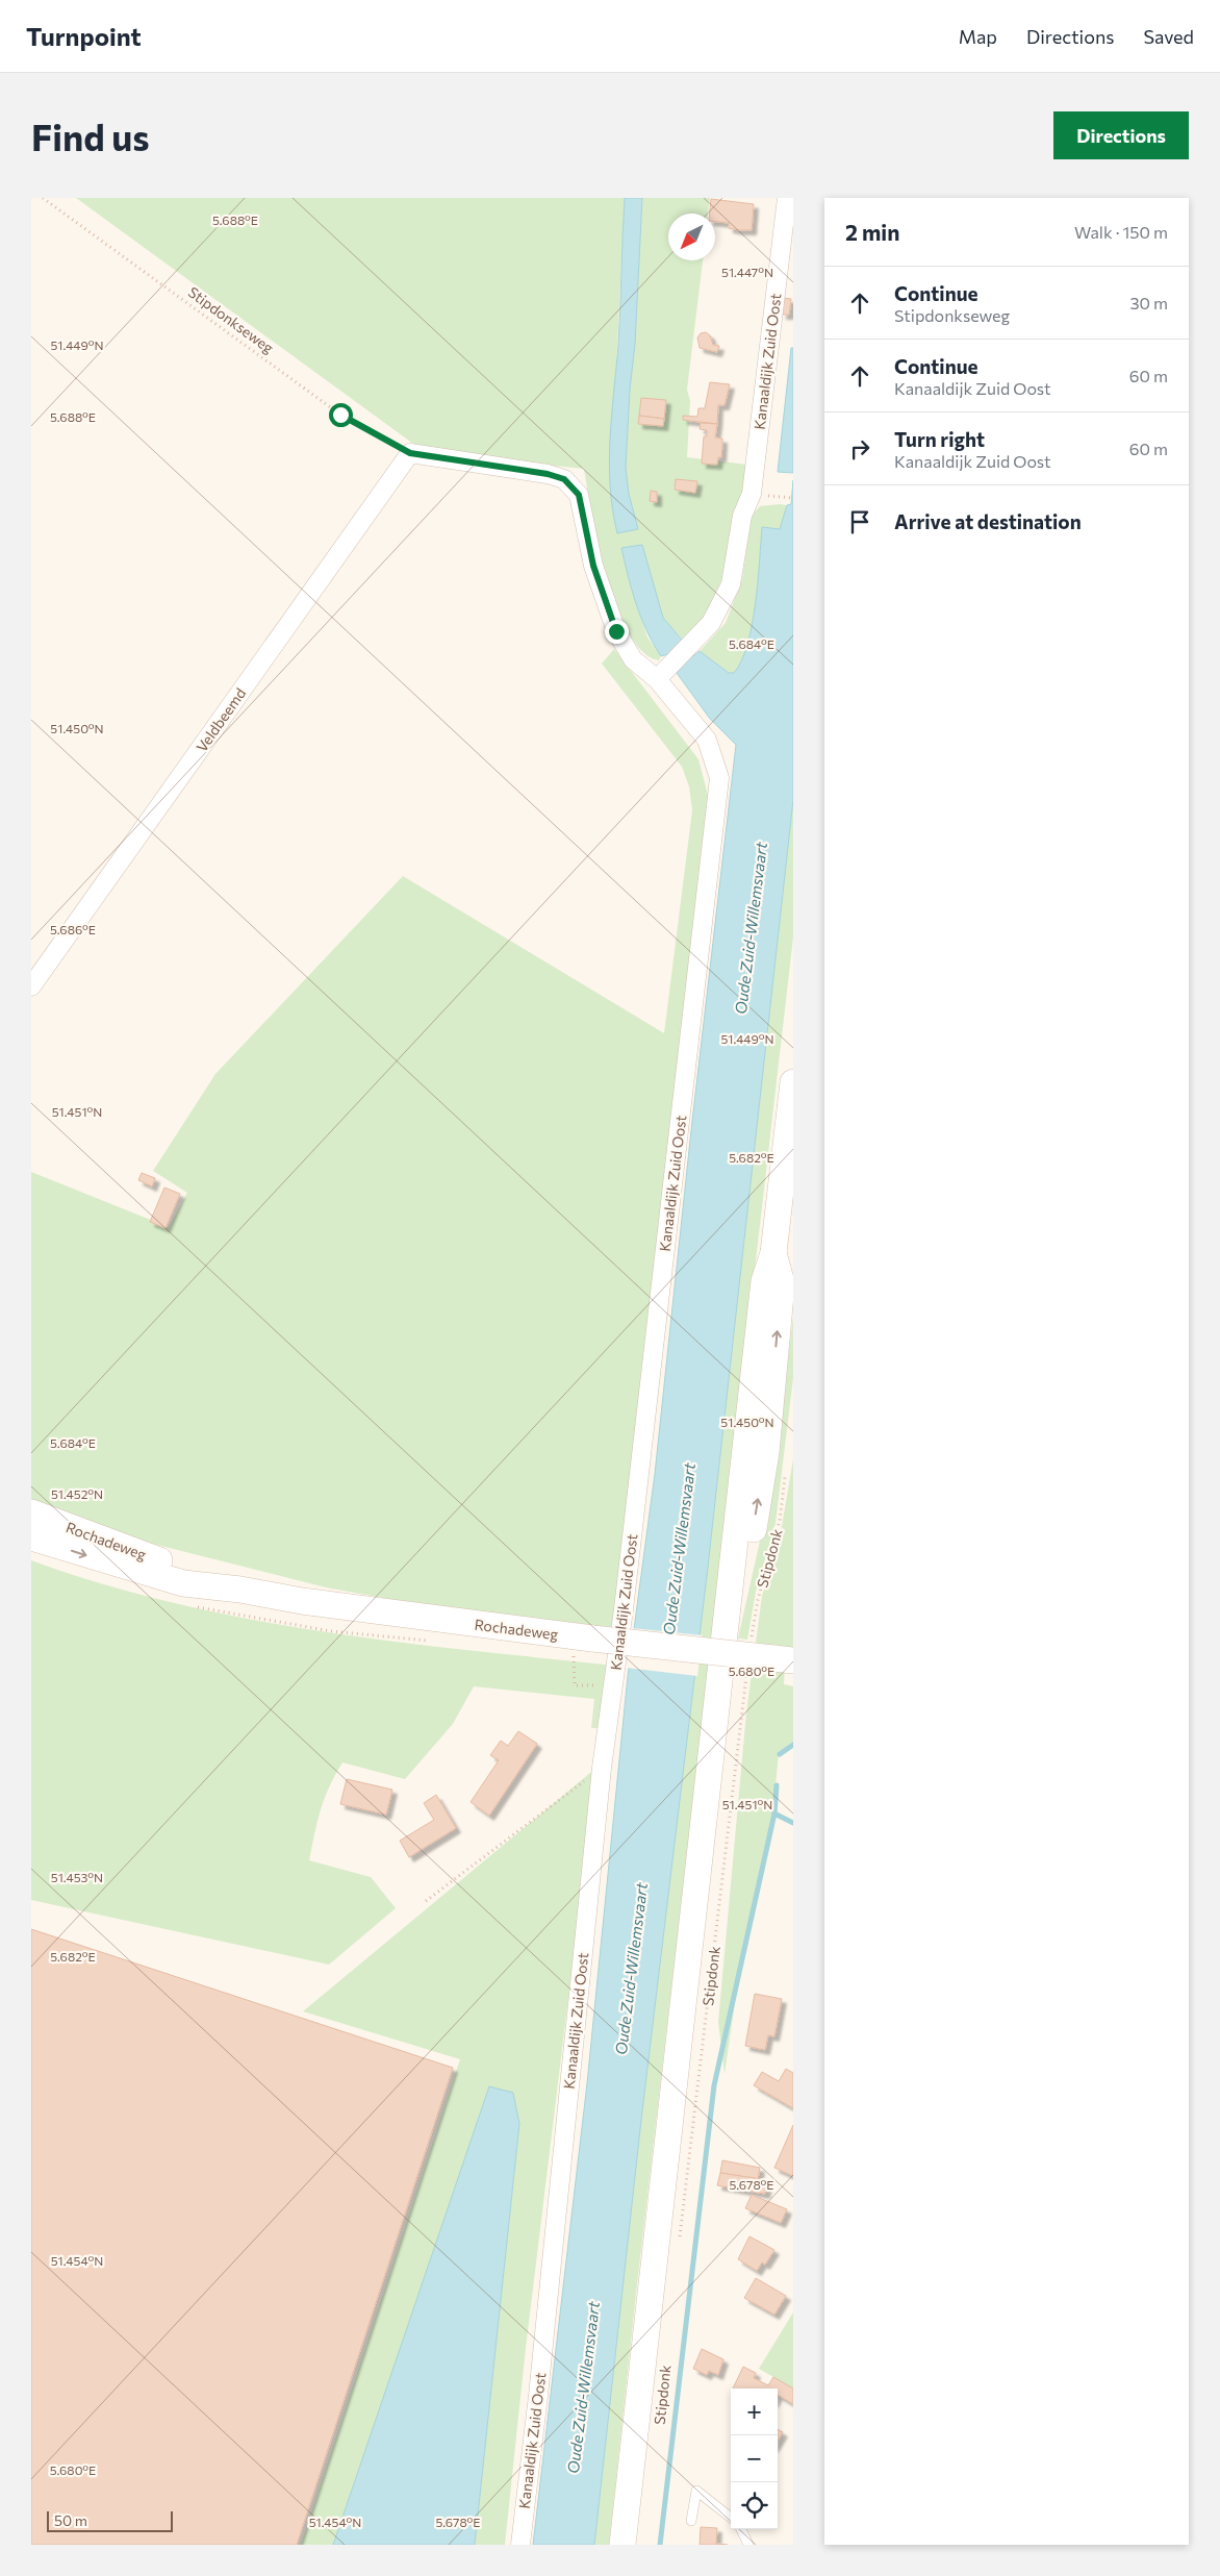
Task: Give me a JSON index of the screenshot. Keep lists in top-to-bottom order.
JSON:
{
  "streets": {
    "main road": ["Rochadeweg", "Stipdonk"],
    "street": ["Kanaaldijk Zuid Oost", "Veldbeemd"],
    "path": ["Stipdonkseweg"]
  },
  "crossings": [
    ["Stipdonkseweg", "Kanaaldijk Zuid Oost"],
    ["Stipdonkseweg", "Veldbeemd"],
    ["Kanaaldijk Zuid Oost", "Veldbeemd"]
  ],
  "water": ["Oude Zuid-Willemsvaart"],
  "scale_bar": "50 m",
  "north": "bottom left",
  "page": {
    "header": "Turnpoint",
    "nav": ["Map", "Directions", "Saved"],
    "buttons": "Directions",
    "title": "Find us",
    "heading": ["2 min", "Walk · 150 m"],
    "list": [
      ["Continue", "Stipdonkseweg", "30 m"],
      ["Continue", "Kanaaldijk Zuid Oost", "60 m"],
      ["Turn right", "Kanaaldijk Zuid Oost", "60 m"],
      "Arrive at destination"
    ],
    "map_buttons": ["+", "−"],
    "scale": "50 m"
  },
  "coordinates": [
    "5.688°E",
    "51.447°N",
    "51.449°N",
    "5.684°E",
    "51.450°N",
    "5.686°E",
    "51.451°N",
    "5.682°E",
    "51.452°N",
    "5.680°E",
    "51.453°N",
    "5.678°E",
    "51.454°N"
  ]
}
